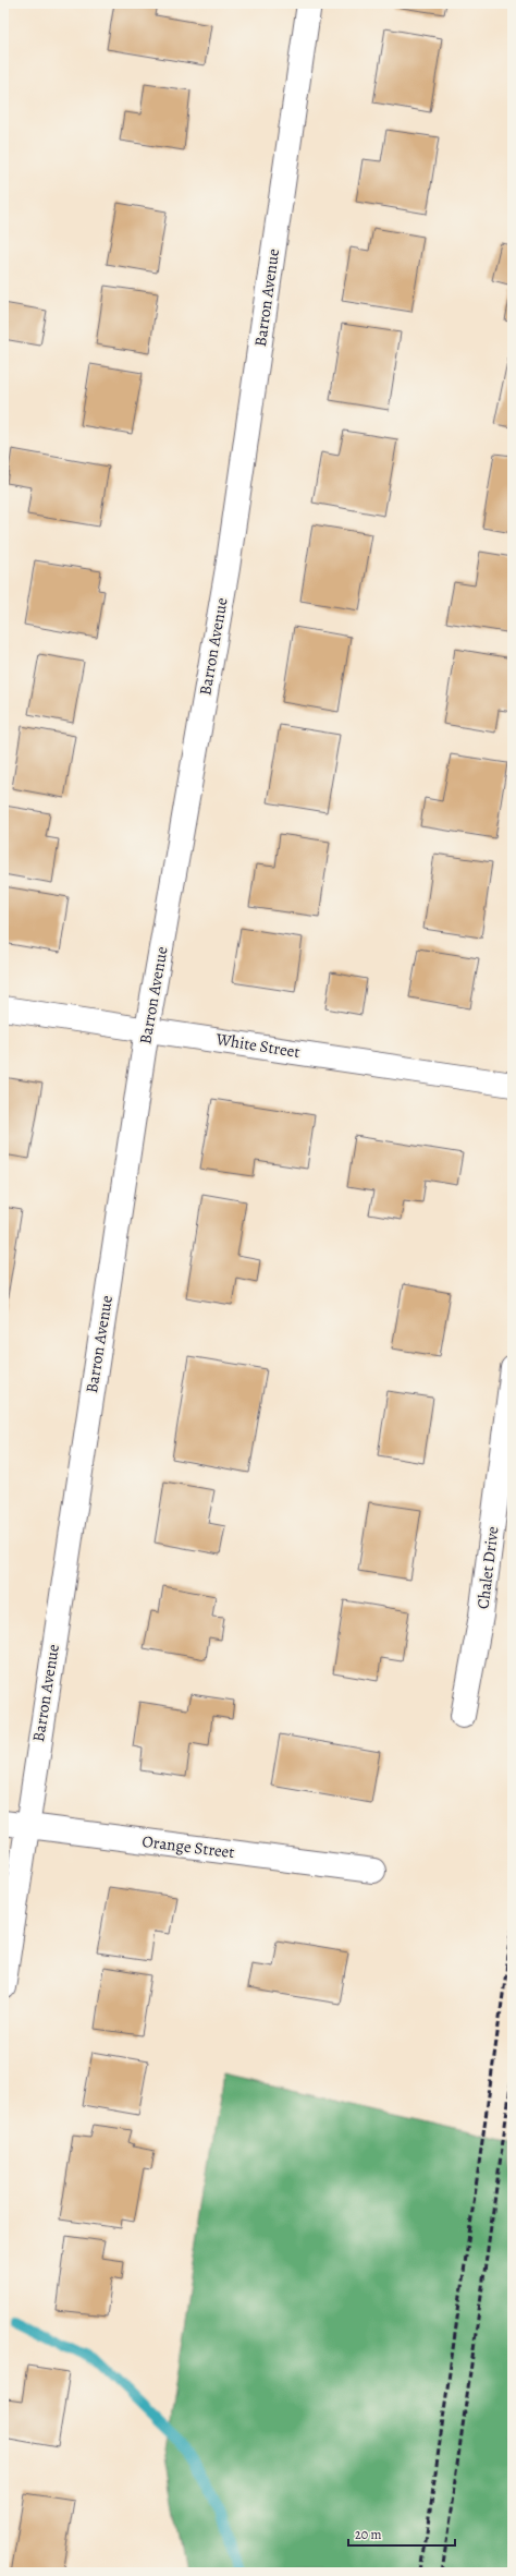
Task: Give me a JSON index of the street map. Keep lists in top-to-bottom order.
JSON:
{
  "streets": {
    "street": [
      "Barron Avenue",
      "White Street",
      "Chalet Drive",
      "Orange Street"
    ]
  },
  "crossings": [
    ["Barron Avenue", "White Street"],
    ["Barron Avenue", "Orange Street"]
  ],
  "scale_bar": "20 m"
}
